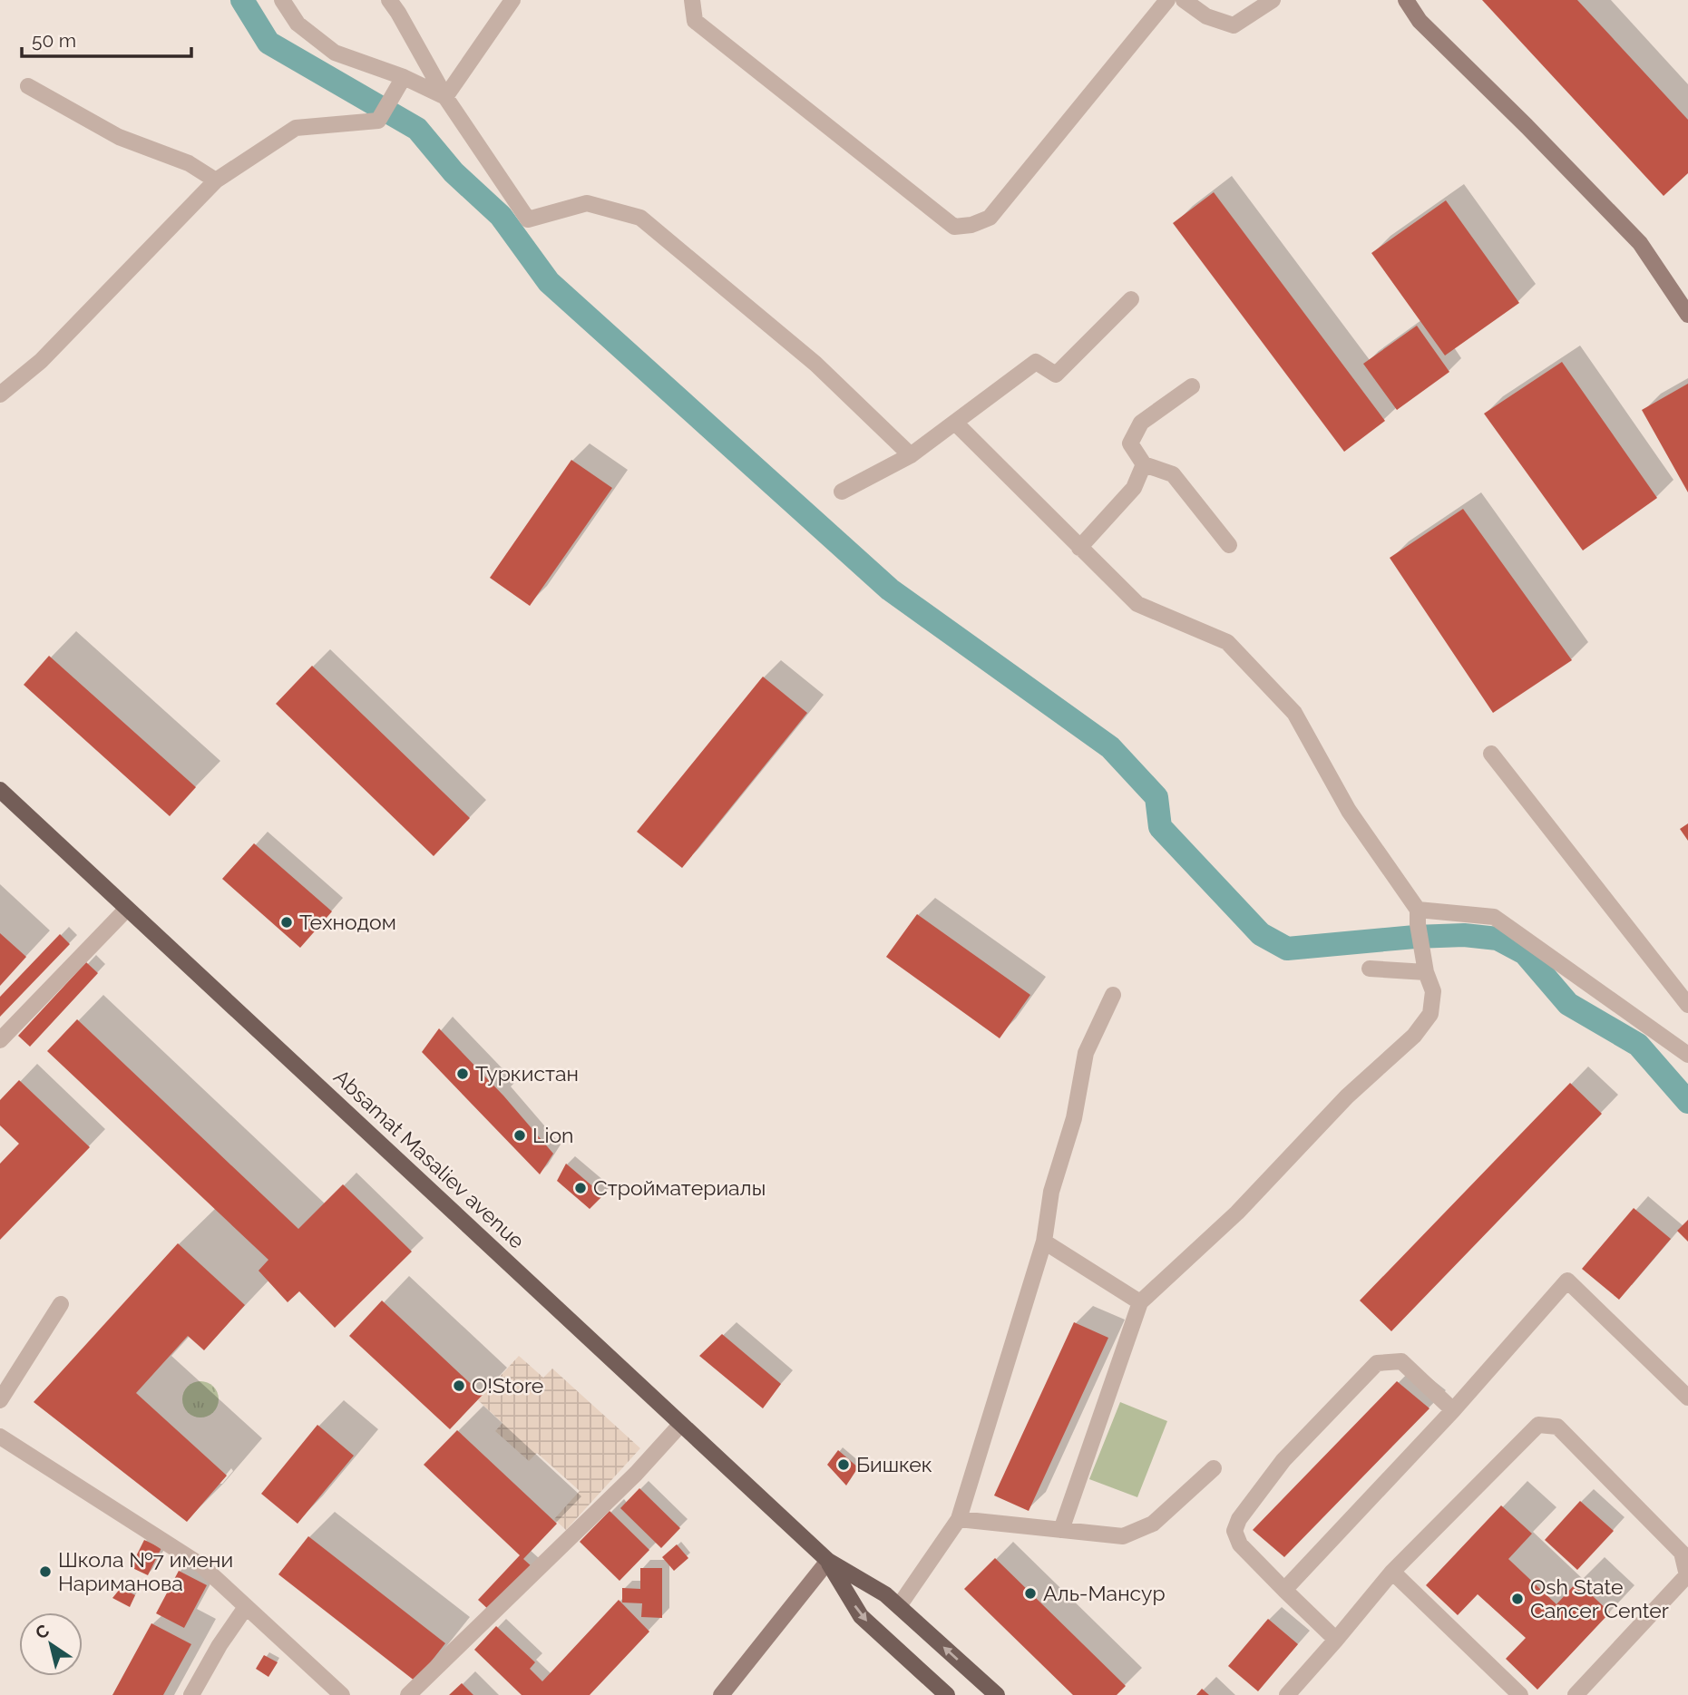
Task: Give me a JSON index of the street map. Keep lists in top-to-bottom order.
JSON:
{
  "streets": {
    "main road": ["Absamat Masaliev avenue"]
  },
  "places": [
    "Технодом",
    "Туркистан",
    "Lion",
    "Стройматериалы",
    "O!Store",
    "Бишкек",
    "Школа №7 имени Нариманова",
    "Аль-Мансур",
    "Osh State Cancer Center"
  ],
  "scale_bar": "50 m",
  "north": "top left"
}
